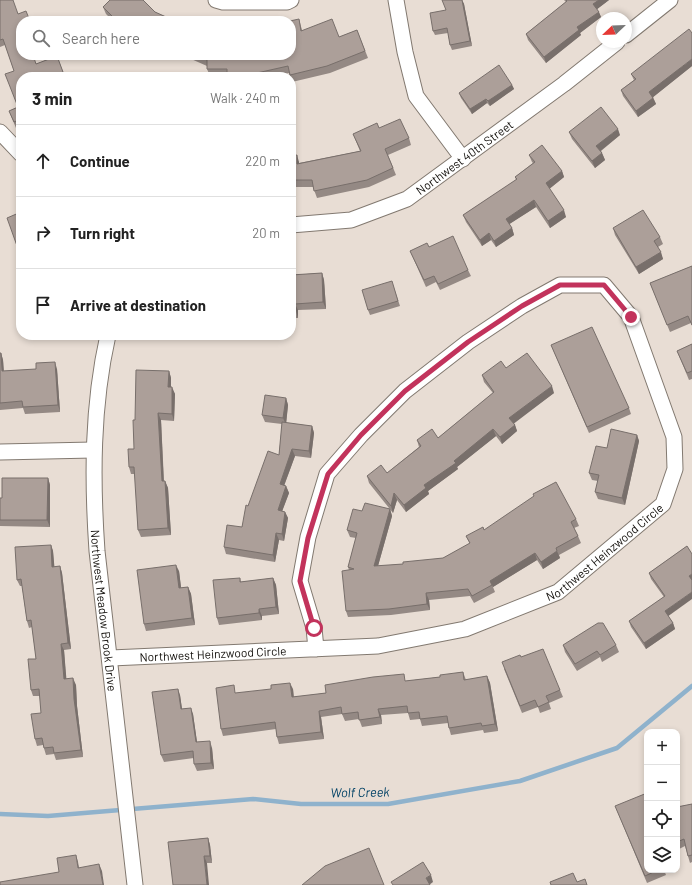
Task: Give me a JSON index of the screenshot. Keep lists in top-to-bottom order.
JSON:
{
  "streets": {
    "street": ["Northwest 40th Street", "Northwest Heinzwood Circle", "Northwest Meadow Brook Drive"]
  },
  "crossings": [
    ["Northwest Heinzwood Circle", "Northwest Meadow Brook Drive"]
  ],
  "water": ["Wolf Creek"],
  "north": "bottom left",
  "page": {
    "search": "Search here",
    "heading": ["3 min", "Walk · 240 m"],
    "list": [
      ["Continue", "220 m"],
      ["Turn right", "20 m"],
      "Arrive at destination"
    ],
    "map_buttons": ["+", "−"]
  }
}
